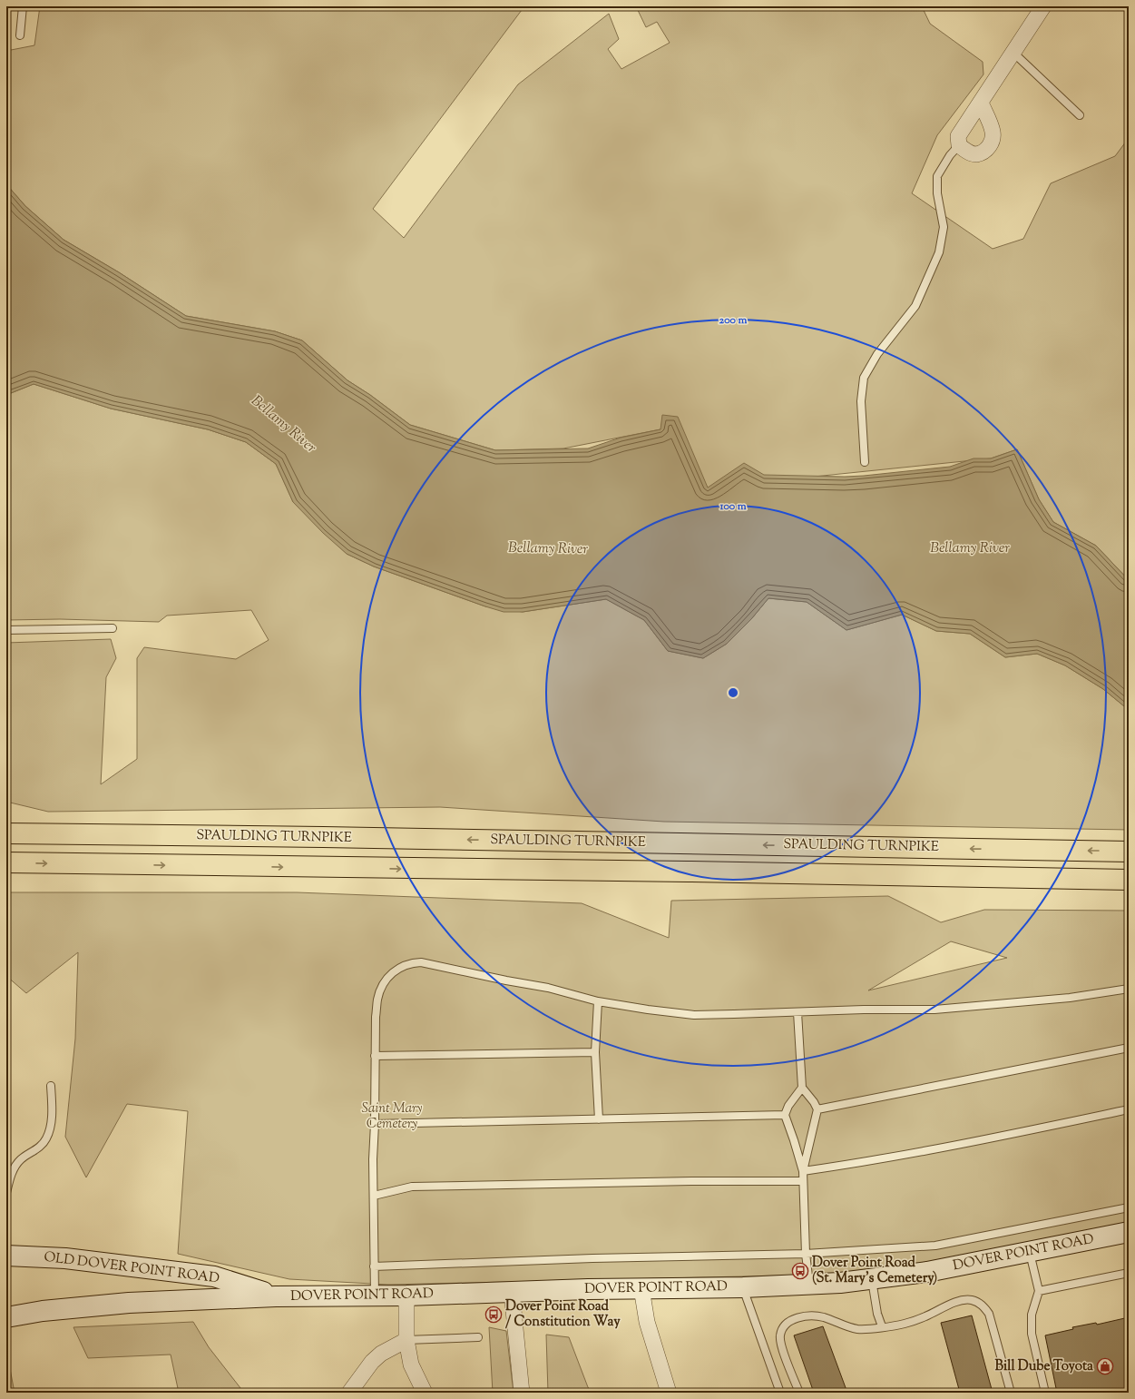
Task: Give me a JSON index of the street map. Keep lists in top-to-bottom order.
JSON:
{
  "streets": {
    "highway": ["SPAULDING TURNPIKE"],
    "main road": ["DOVER POINT ROAD", "OLD DOVER POINT ROAD"]
  },
  "crossings": [
    ["DOVER POINT ROAD", "OLD DOVER POINT ROAD"]
  ],
  "water": ["Bellamy River"],
  "parks": ["Saint Mary Cemetery"],
  "places": {
    "bus stop": ["Dover Point Road (St. Mary's Cemetery)", "Dover Point Road / Constitution Way"],
    "shop": ["Bill Dube Toyota"]
  },
  "rings": ["200 m", "100 m"]
}
